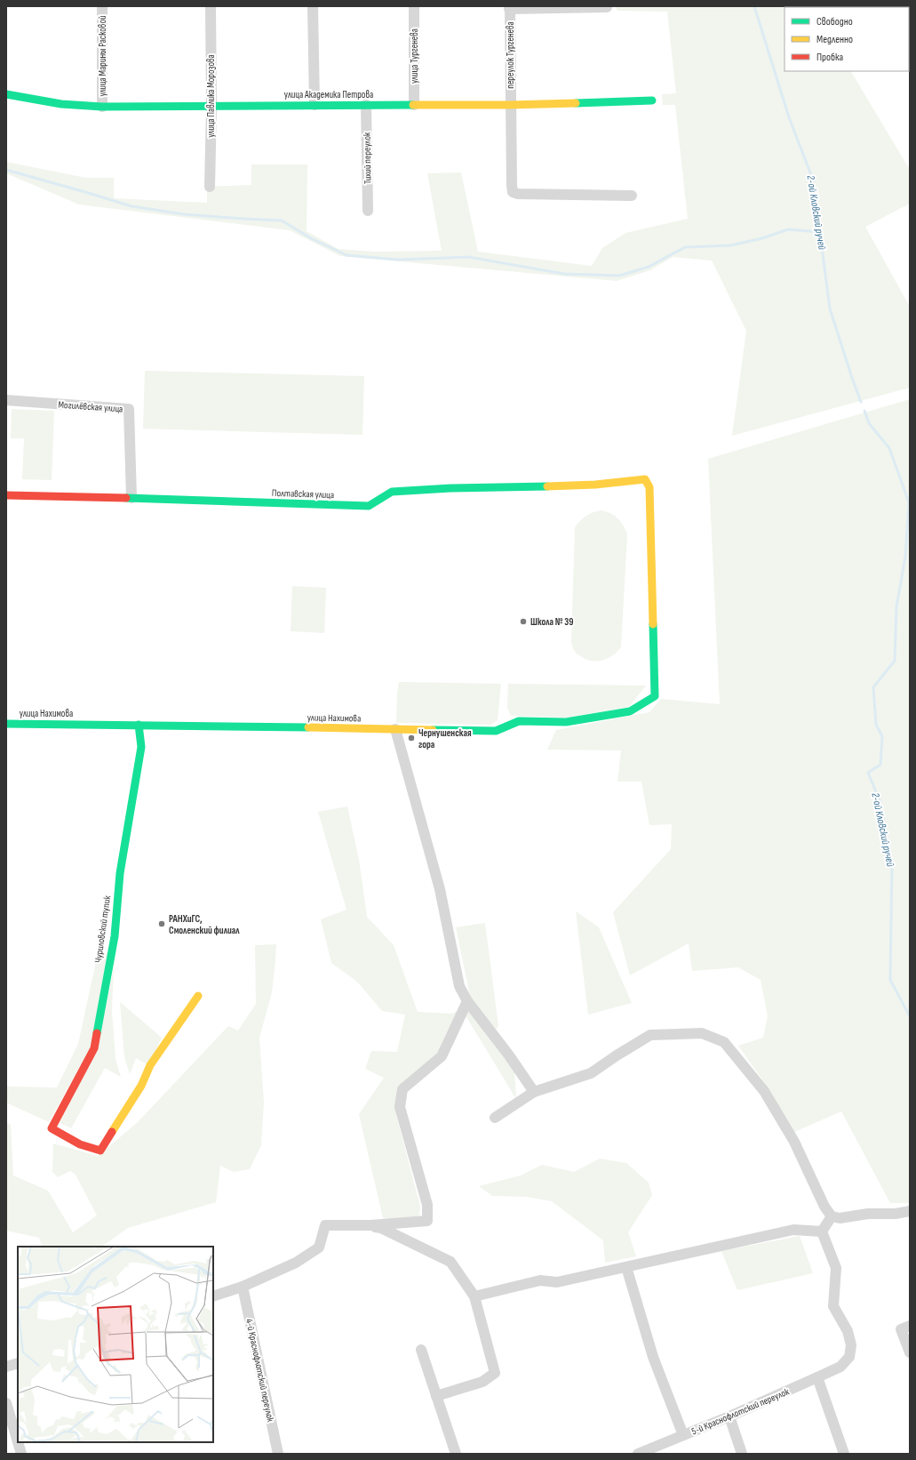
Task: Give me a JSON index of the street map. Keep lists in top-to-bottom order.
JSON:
{
  "streets": {
    "street": [
      "переулок Тургенева",
      "улица Марины Расковой",
      "улица Тургенева",
      "улица Академика Петрова",
      "улица Павлика Морозова",
      "Тихий переулок",
      "Могилёвская улица",
      "Полтавская улица",
      "улица Нахимова",
      "Чуриловский тупик",
      "4-й Краснофлотский переулок",
      "5-й Краснофлотский переулок"
    ]
  },
  "crossings": [
    ["переулок Тургенева", "улица Академика Петрова"],
    ["улица Марины Расковой", "улица Академика Петрова"],
    ["улица Тургенева", "улица Академика Петрова"],
    ["улица Академика Петрова", "улица Павлика Морозова"],
    ["улица Академика Петрова", "Тихий переулок"],
    ["Могилёвская улица", "Полтавская улица"],
    ["Полтавская улица", "улица Нахимова"],
    ["улица Нахимова", "Чуриловский тупик"]
  ],
  "water": ["2-ой Кловский ручей"],
  "places": ["Школа № 39", "Чернушенская гора", "РАНХиГС, Смоленский филиал"],
  "legend": ["Свободно", "Медленно", "Пробка"]
}
